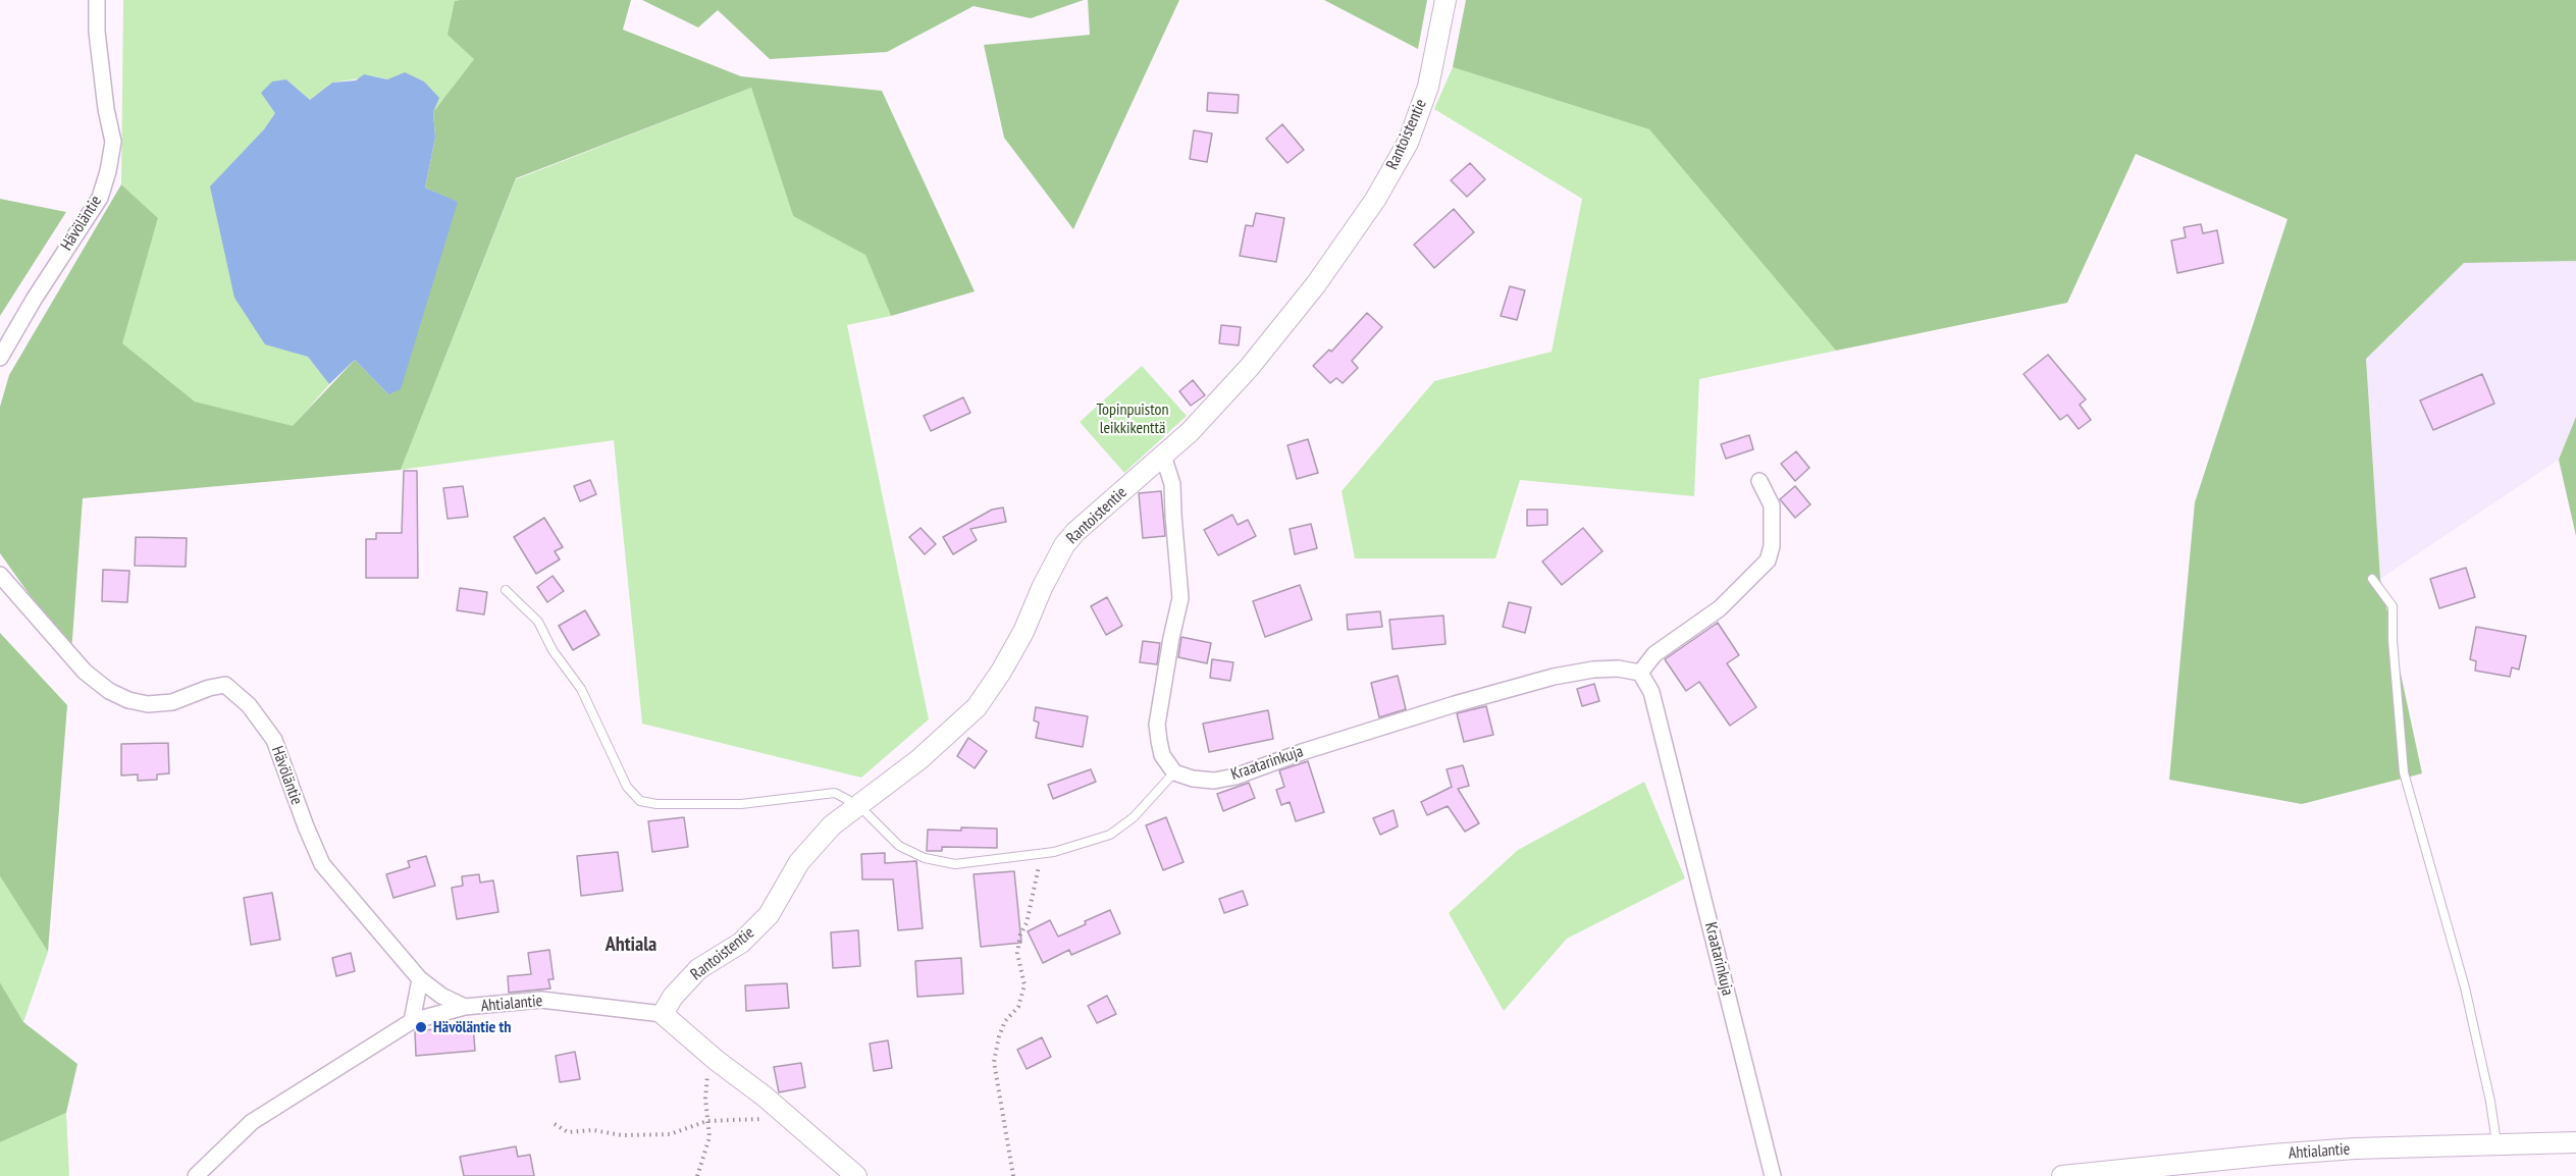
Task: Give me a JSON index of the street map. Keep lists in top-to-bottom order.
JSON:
{
  "streets": {
    "street": [
      "Rantoistentie",
      "Hävöläntie",
      "Kraatarinkuja",
      "Ahtialantie"
    ]
  },
  "crossings": [
    ["Rantoistentie", "Ahtialantie"],
    ["Hävöläntie", "Ahtialantie"]
  ],
  "districts": ["Ahtiala"],
  "parks": ["Topinpuiston leikkikenttä"],
  "places": ["Hävöläntie th"]
}
